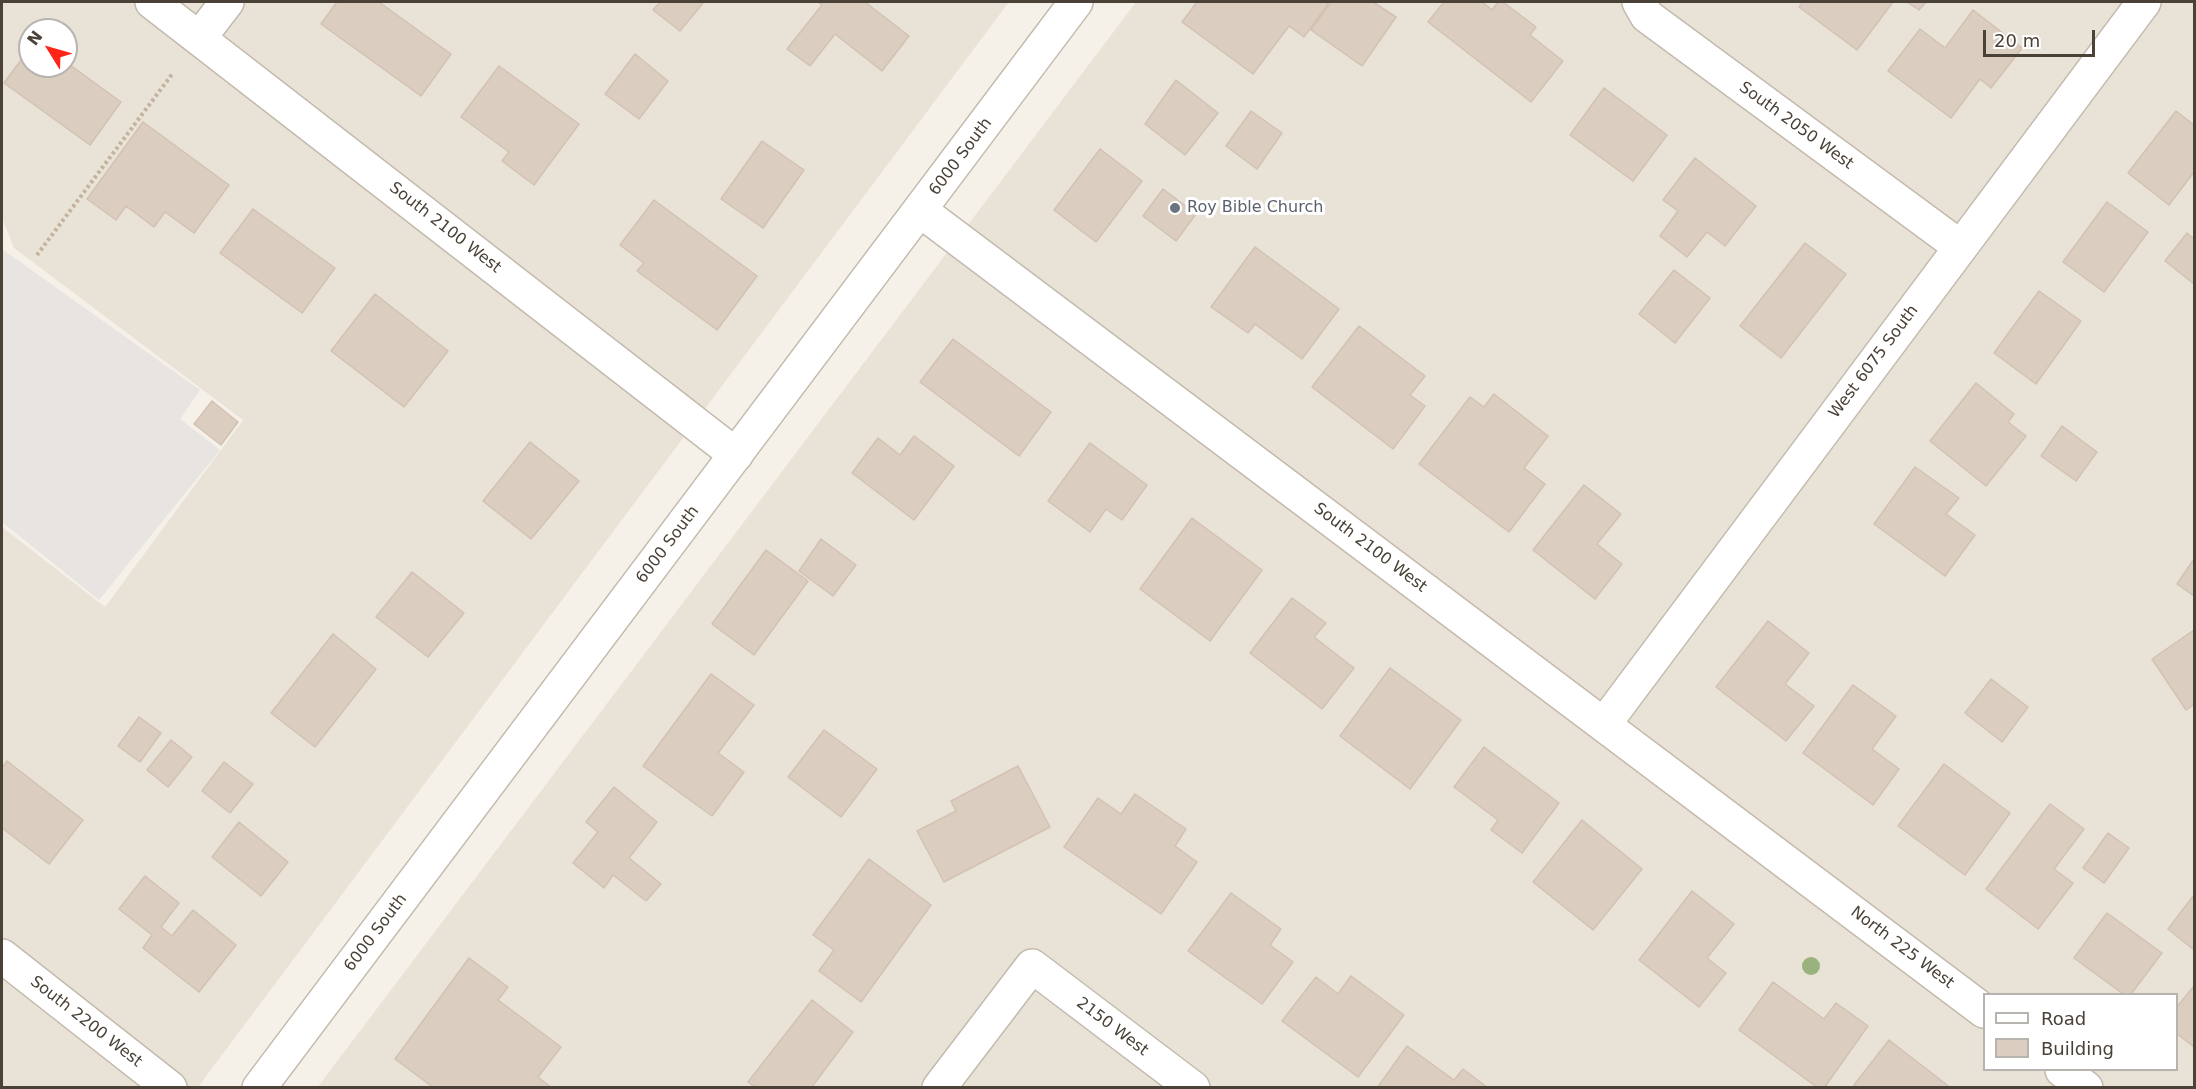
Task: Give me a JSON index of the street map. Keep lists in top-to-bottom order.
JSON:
{
  "streets": {
    "street": [
      "South 2050 West",
      "6000 South",
      "South 2100 West",
      "West 6075 South",
      "North 225 West",
      "South 2200 West",
      "2150 West"
    ]
  },
  "crossings": [
    ["South 2050 West", "West 6075 South"],
    ["6000 South", "South 2100 West"],
    ["South 2100 West", "West 6075 South"],
    ["South 2100 West", "North 225 West"]
  ],
  "places": ["Roy Bible Church"],
  "legend": ["Road", "Building"],
  "scale_bar": "20 m",
  "north": "top left"
}
